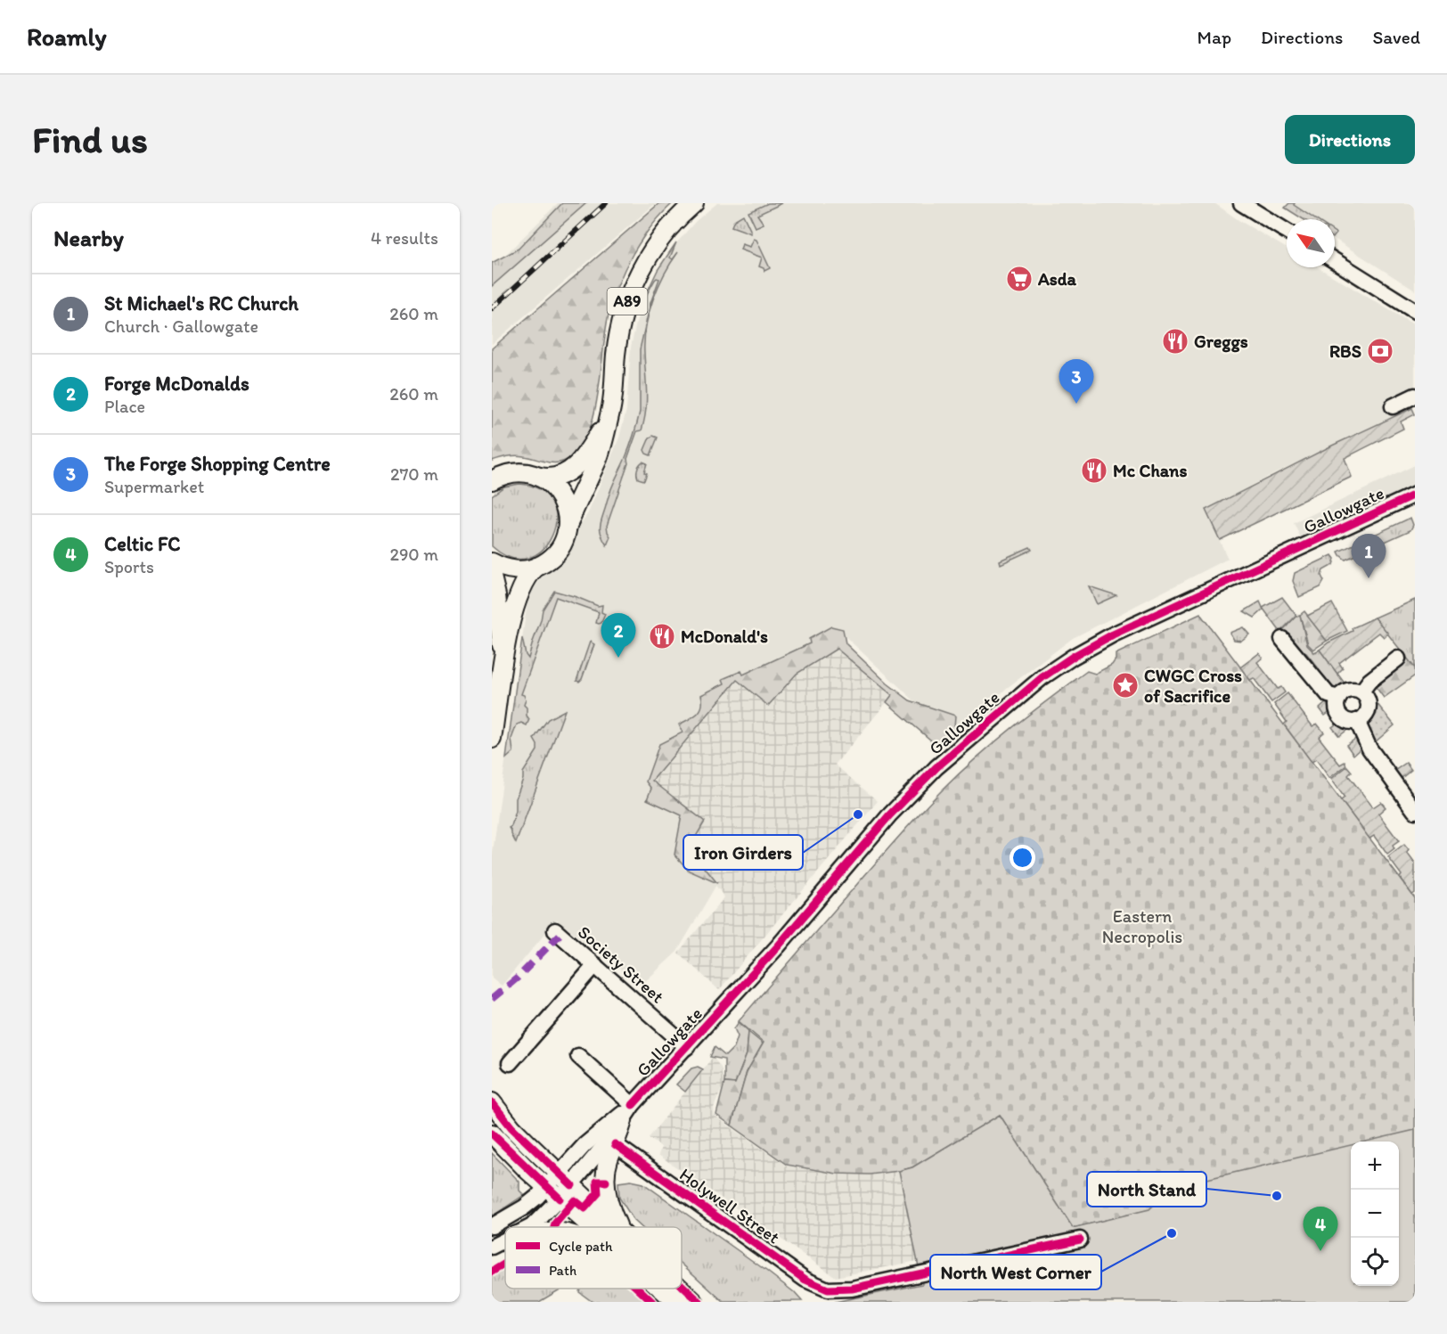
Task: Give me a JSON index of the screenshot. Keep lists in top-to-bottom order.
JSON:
{
  "streets": {
    "main road": ["A89"],
    "street": ["Gallowgate", "Society Street", "Holywell Street"]
  },
  "crossings": [
    ["Gallowgate", "Society Street"]
  ],
  "parks": ["Eastern Necropolis"],
  "places": {
    "supermarket": ["Asda"],
    "restaurant": ["Greggs", "Mc Chans", "McDonald's"],
    "bank": ["RBS"],
    "place": ["CWGC Cross of Sacrifice"],
    "other": ["Iron Girders", "North Stand", "North West Corner"]
  },
  "legend": ["Cycle path", "Path"],
  "north": "top left",
  "page": {
    "header": "Roamly",
    "nav": ["Map", "Directions", "Saved"],
    "buttons": "Directions",
    "title": "Find us",
    "heading": ["Nearby", "4 results"],
    "list": [
      {
        "mark": "1",
        "name": "St Michael's RC Church",
        "note": "Church · Gallowgate",
        "value": "260 m"
      },
      {
        "mark": "2",
        "name": "Forge McDonalds",
        "note": "Place",
        "value": "260 m"
      },
      {
        "mark": "3",
        "name": "The Forge Shopping Centre",
        "note": "Supermarket",
        "value": "270 m"
      },
      {
        "mark": "4",
        "name": "Celtic FC",
        "note": "Sports",
        "value": "290 m"
      }
    ],
    "pins": [
      "3",
      "1",
      "2",
      "4"
    ],
    "map_buttons": ["+", "−"]
  }
}
